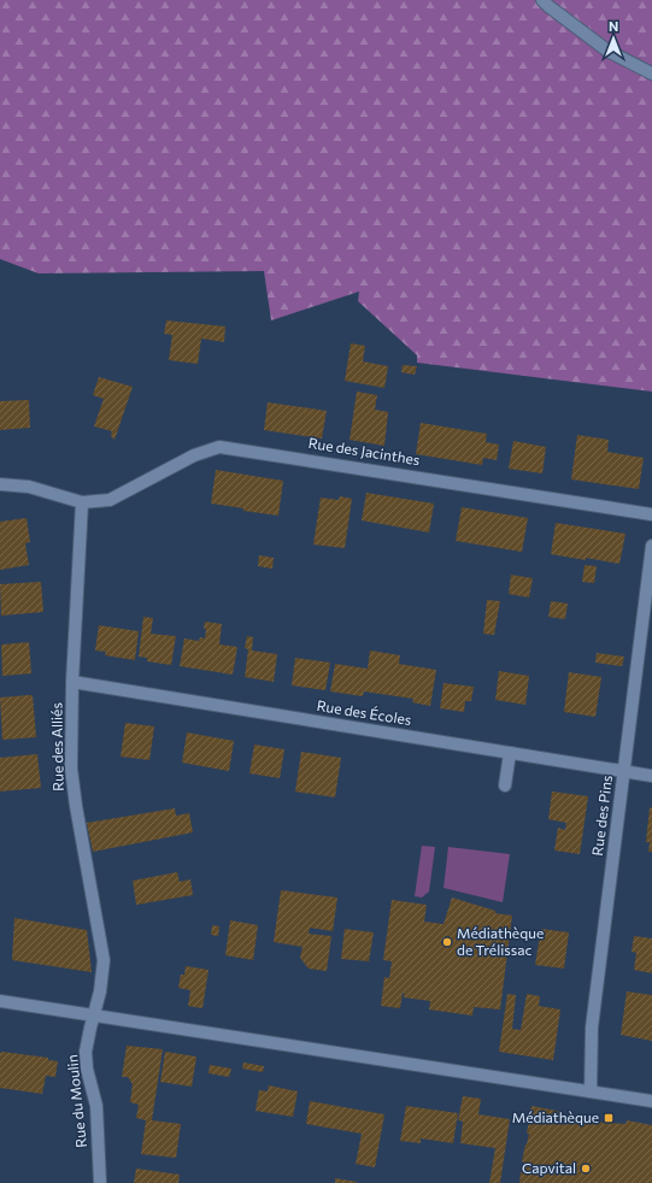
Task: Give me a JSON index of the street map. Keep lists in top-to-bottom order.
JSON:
{
  "streets": {
    "street": [
      "Rue des Jacinthes",
      "Rue des Écoles",
      "Rue des Alliés",
      "Rue des Pins",
      "Rue du Moulin"
    ]
  },
  "crossings": [
    ["Rue des Jacinthes", "Rue des Alliés"],
    ["Rue des Écoles", "Rue des Alliés"],
    ["Rue des Écoles", "Rue des Pins"],
    ["Rue des Alliés", "Rue du Moulin"]
  ],
  "places": {
    "other": ["Médiathèque de Trélissac", "Capvital"],
    "transit": ["Médiathèque"]
  },
  "north": "top"
}
